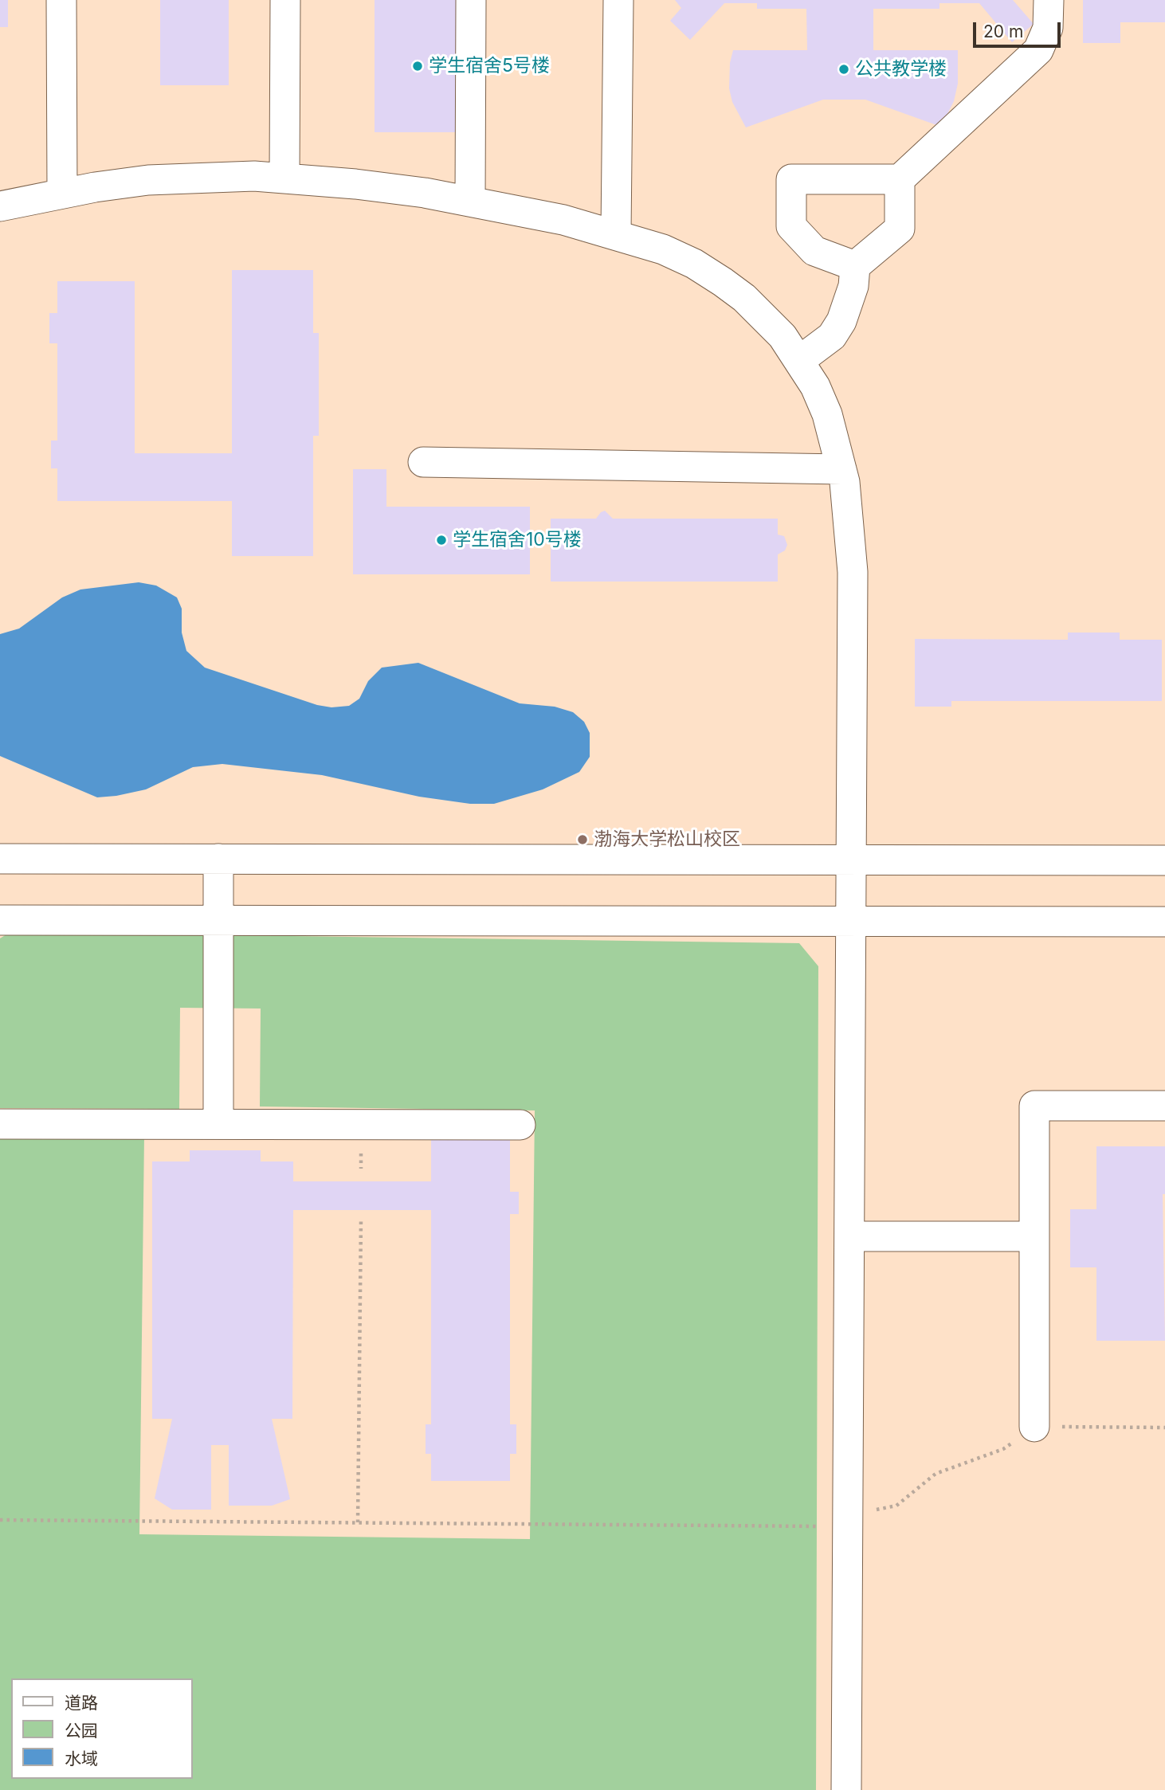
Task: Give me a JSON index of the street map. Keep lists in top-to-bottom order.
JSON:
{
  "places": [
    "学生宿舍5号楼",
    "公共教学楼",
    "学生宿舍10号楼",
    "渤海大学松山校区"
  ],
  "legend": ["道路", "公园", "水域"],
  "scale_bar": "20 m"
}
